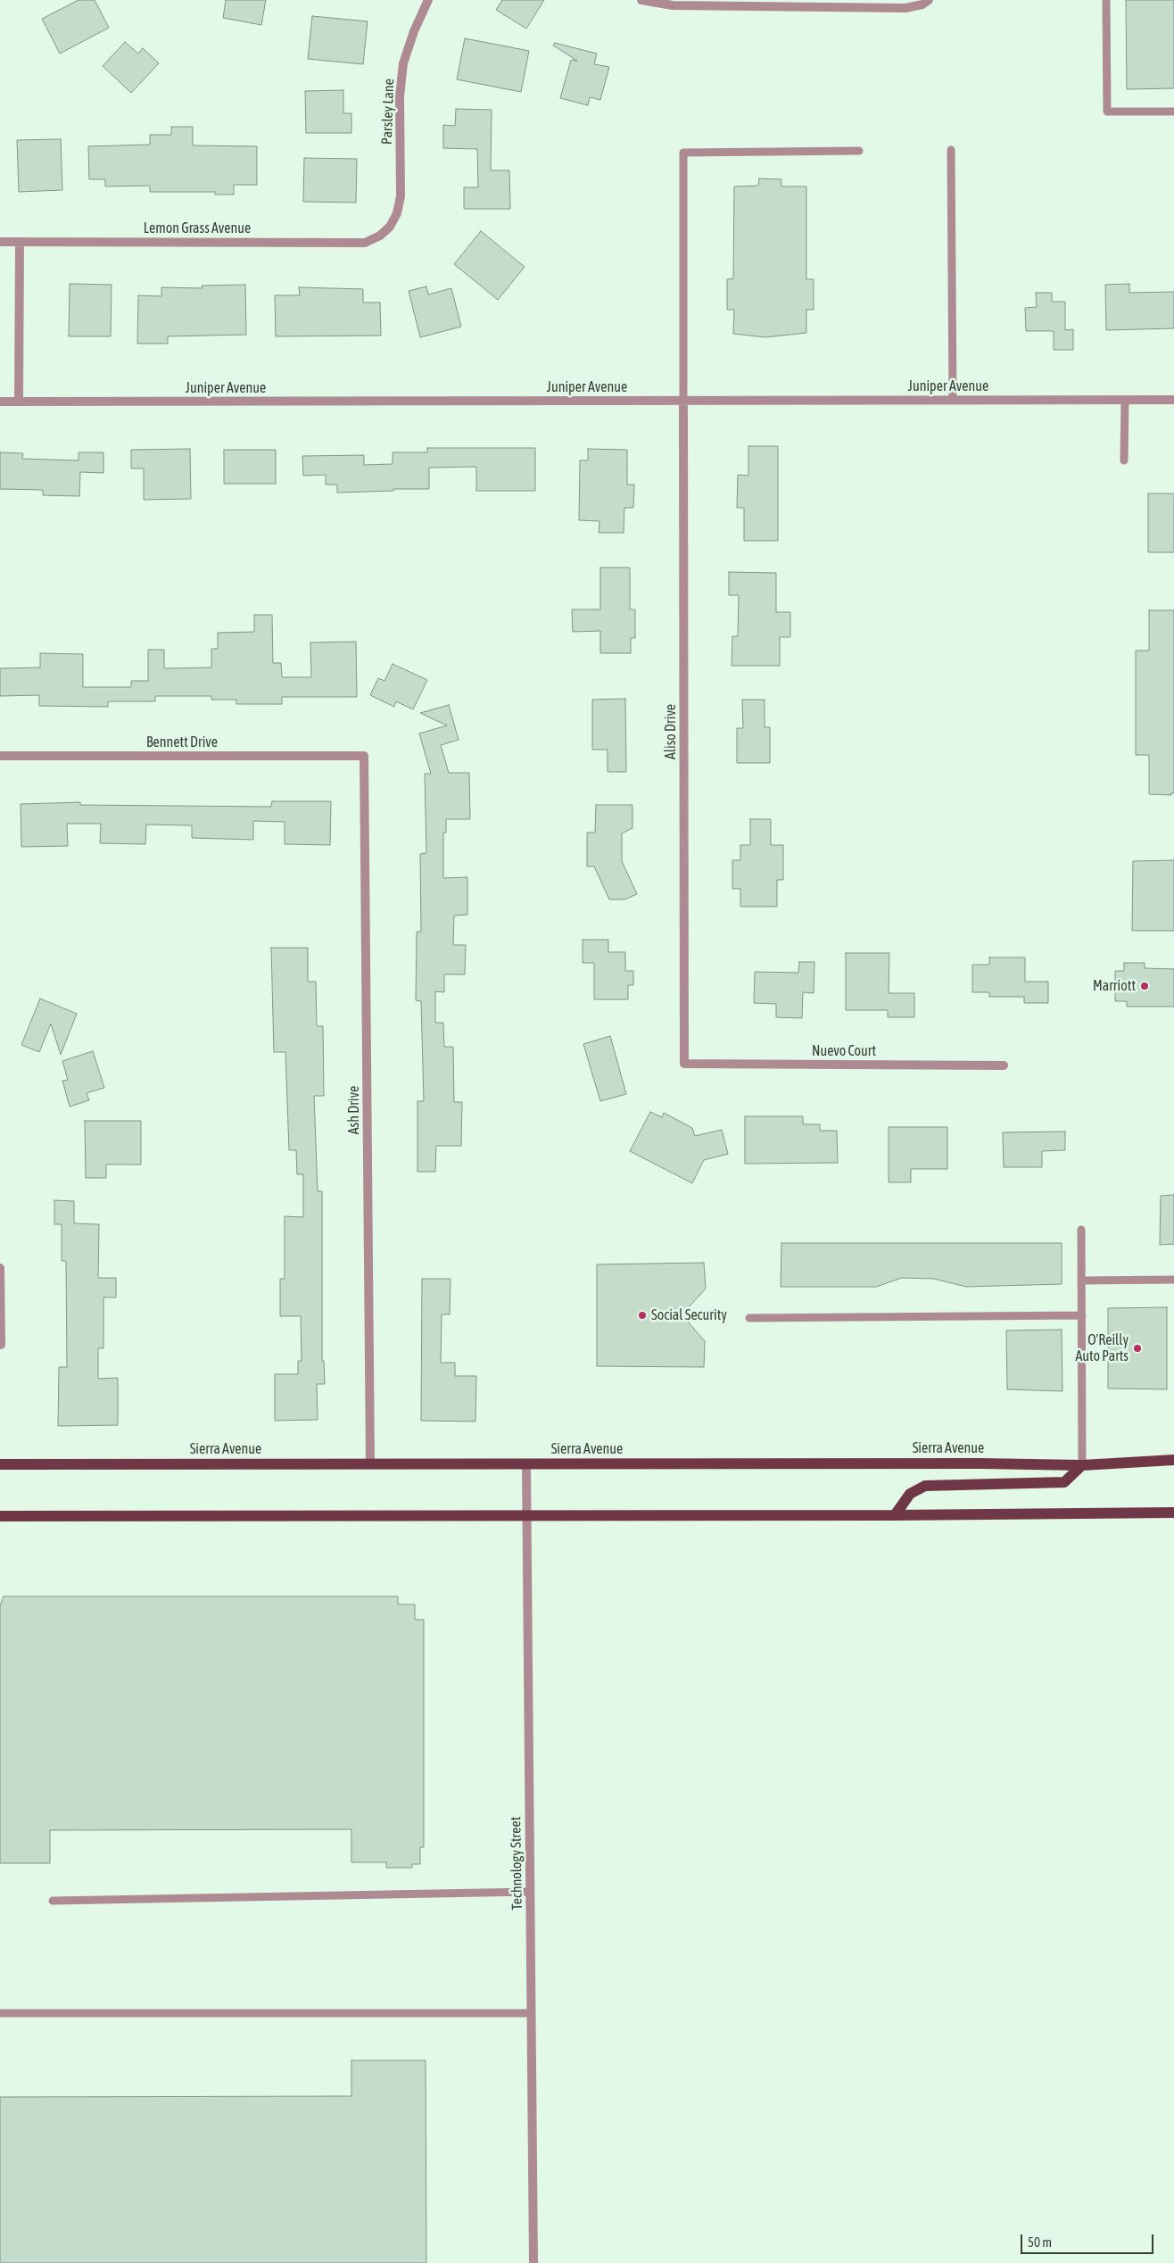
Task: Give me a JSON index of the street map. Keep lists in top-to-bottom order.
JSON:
{
  "streets": {
    "main road": ["Sierra Avenue"],
    "street": [
      "Parsley Lane",
      "Lemon Grass Avenue",
      "Juniper Avenue",
      "Aliso Drive",
      "Bennett Drive",
      "Nuevo Court",
      "Ash Drive",
      "Technology Street"
    ]
  },
  "crossings": [
    ["Parsley Lane", "Lemon Grass Avenue"],
    ["Juniper Avenue", "Aliso Drive"],
    ["Aliso Drive", "Nuevo Court"],
    ["Bennett Drive", "Ash Drive"],
    ["Ash Drive", "Sierra Avenue"],
    ["Sierra Avenue", "Technology Street"]
  ],
  "places": ["Marriott", "Social Security", "O'Reilly Auto Parts"],
  "scale_bar": "50 m"
}
